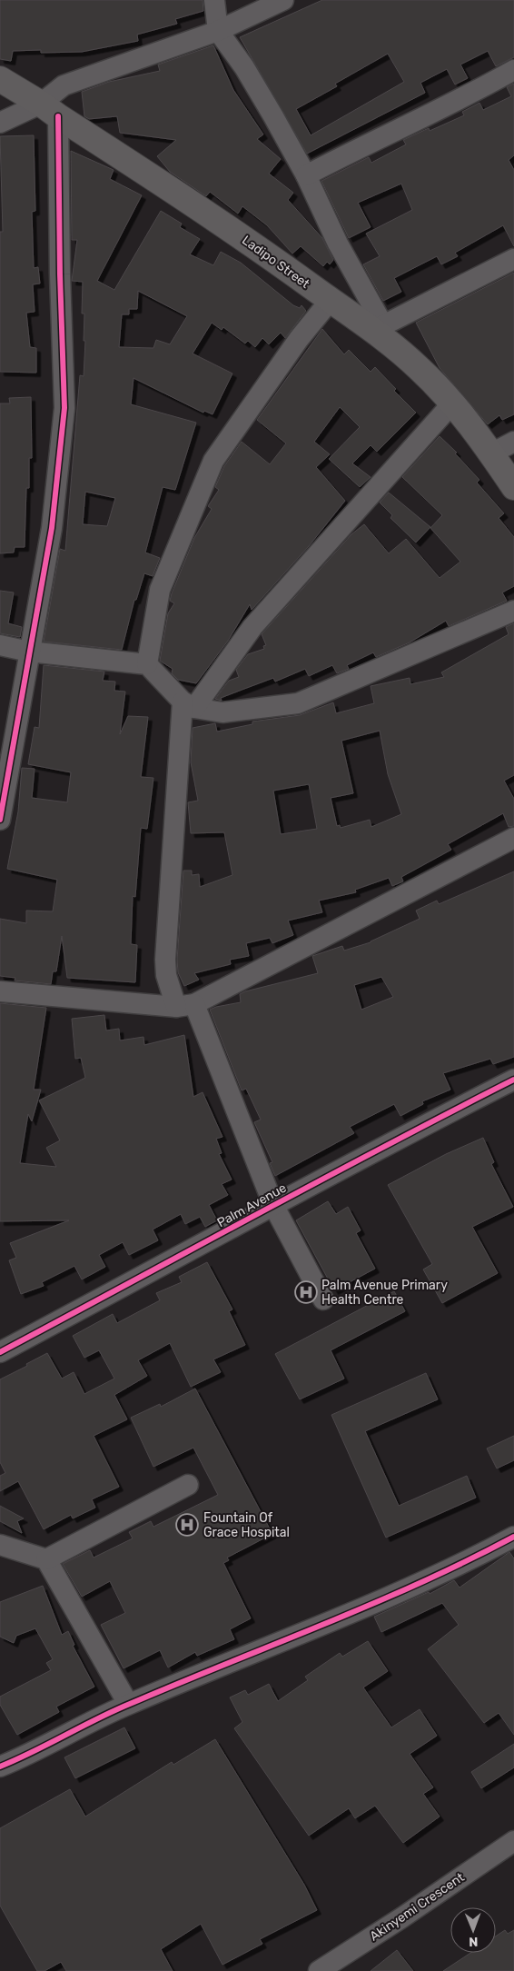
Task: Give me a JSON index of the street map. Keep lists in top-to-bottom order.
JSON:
{
  "streets": {
    "main road": ["Ladipo Street"],
    "street": ["Palm Avenue", "Akinyemi Crescent"]
  },
  "places": {
    "hospital": ["Palm Avenue Primary Health Centre", "Fountain Of Grace Hospital"]
  },
  "north": "bottom"
}
